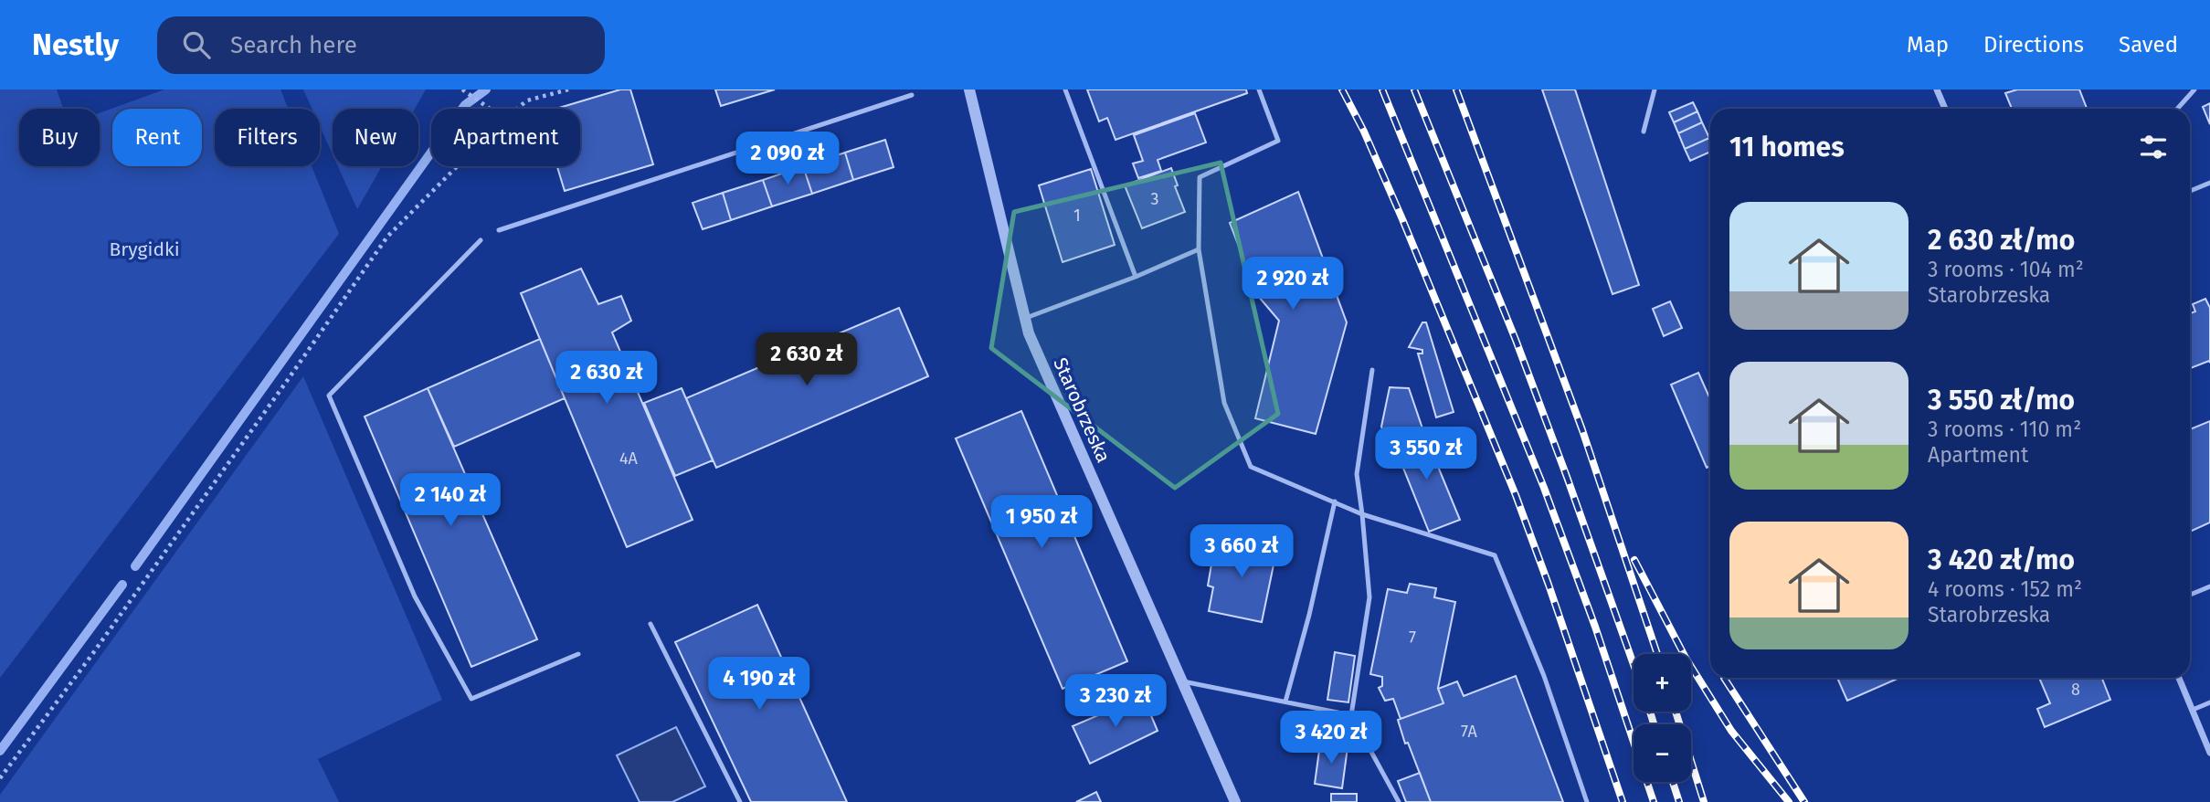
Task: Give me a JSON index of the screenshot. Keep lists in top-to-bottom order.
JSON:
{
  "streets": {
    "street": ["Starobrzeska"]
  },
  "parks": ["Brygidki"],
  "house_numbers": [
    "3",
    "1",
    "4A",
    "7",
    "8",
    "7A"
  ],
  "page": {
    "header": "Nestly",
    "search": "Search here",
    "nav": ["Map", "Directions", "Saved"],
    "chip": [
      "Buy",
      "Rent",
      "Filters",
      "New",
      "Apartment"
    ],
    "heading": "11 homes",
    "price": [
      "2 090 zł",
      "2 920 zł",
      "2 630 zł",
      "2 630 zł",
      "3 550 zł",
      "2 140 zł",
      "1 950 zł",
      "3 660 zł",
      "4 190 zł",
      "3 230 zł",
      "3 420 zł"
    ],
    "list": [
      {
        "name": "2 630 zł/mo",
        "note": "3 rooms · 104 m² · Starobrzeska"
      },
      {
        "name": "3 550 zł/mo",
        "note": "3 rooms · 110 m² · Apartment"
      },
      {
        "name": "3 420 zł/mo",
        "note": "4 rooms · 152 m² · Starobrzeska"
      }
    ],
    "map_buttons": ["+", "−"]
  }
}
